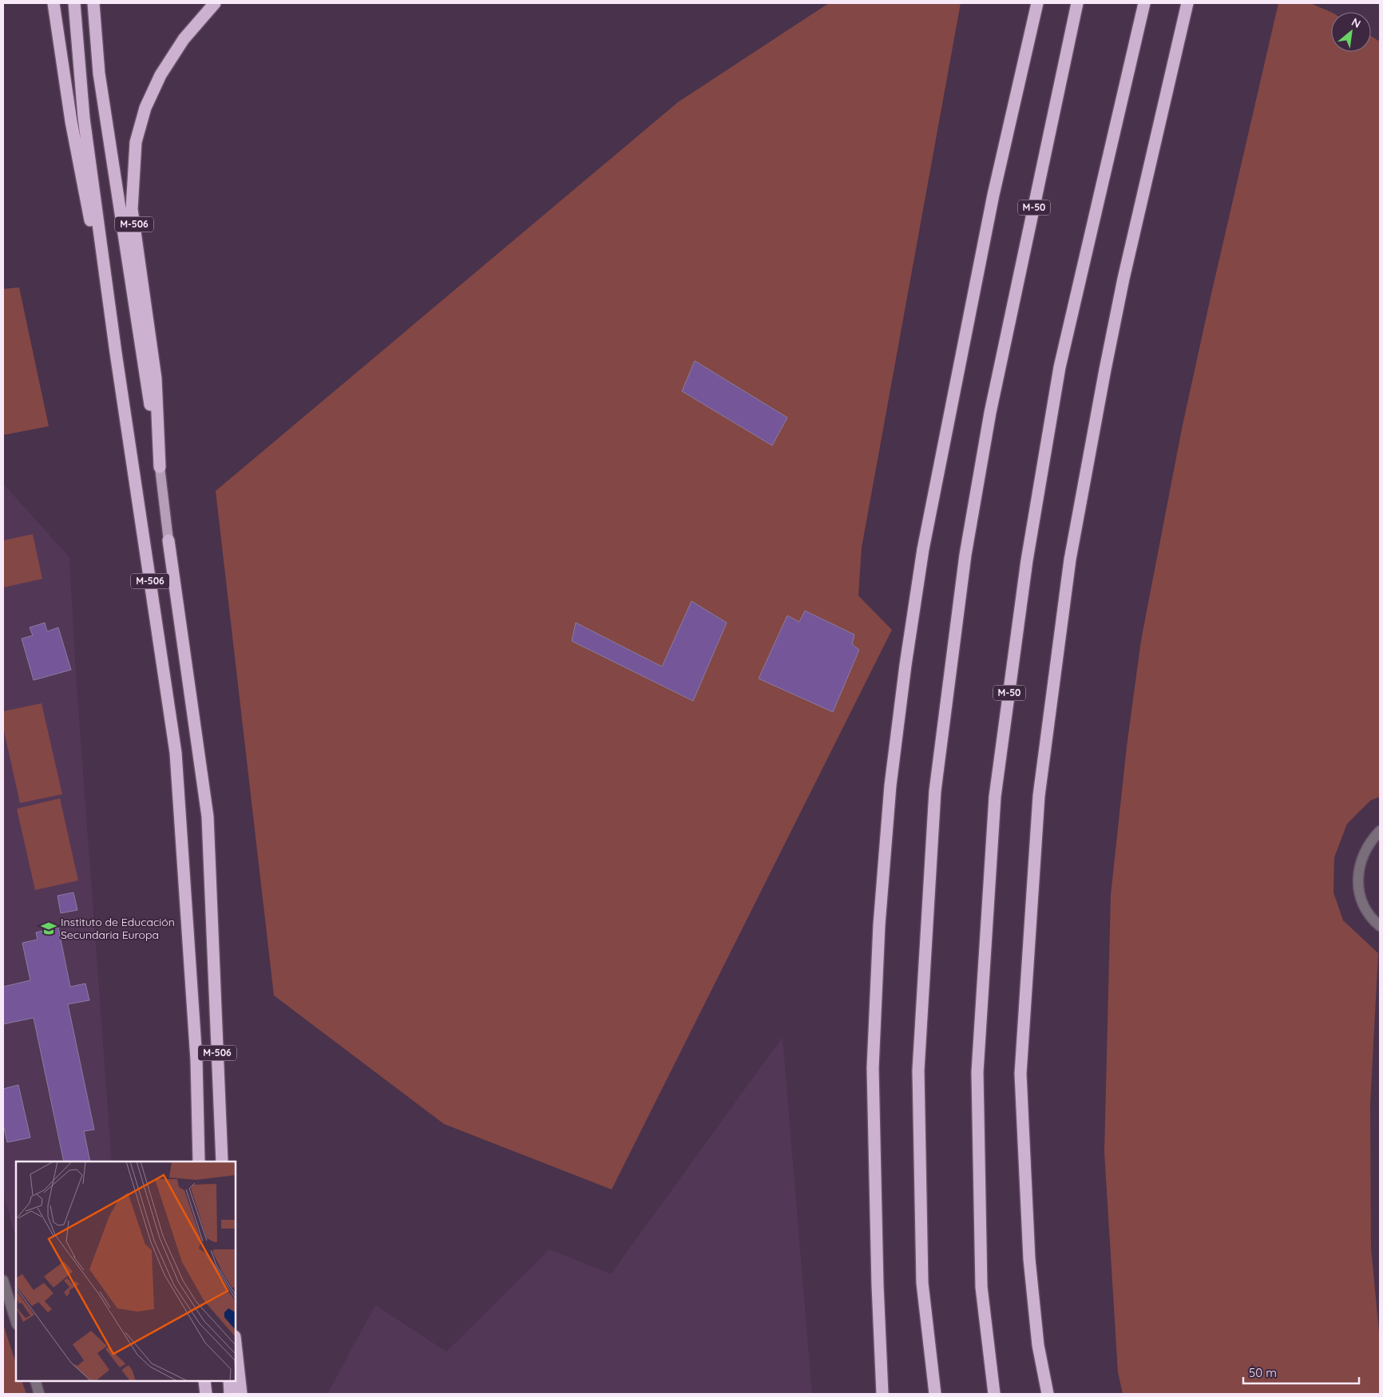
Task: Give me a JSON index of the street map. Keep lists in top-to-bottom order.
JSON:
{
  "streets": {
    "highway": ["M-50", "M-506"]
  },
  "places": {
    "school or university": ["Instituto de Educación Secundaria Europa"]
  },
  "scale_bar": "50 m",
  "north": "top right"
}
